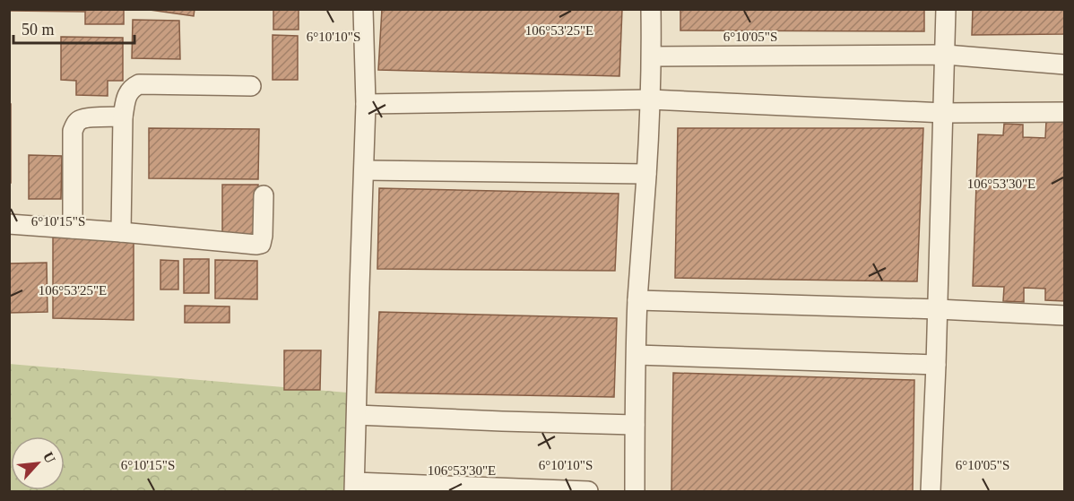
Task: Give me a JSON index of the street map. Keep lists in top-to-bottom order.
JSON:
{
  "scale_bar": "50 m",
  "north": "top right",
  "coordinates": [
    "106°53'25\"E",
    "6°10'10\"S",
    "6°10'05\"S",
    "106°53'30\"E",
    "6°10'15\"S"
  ]
}
